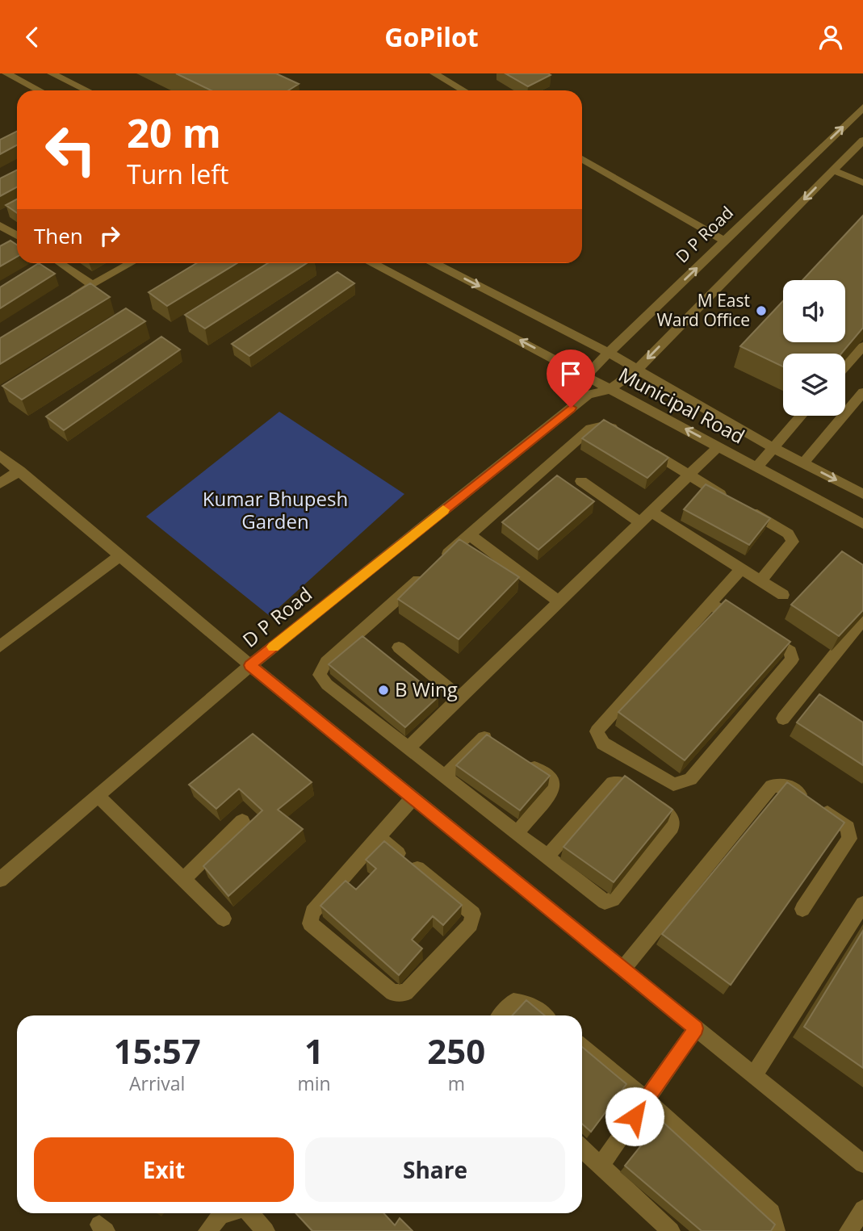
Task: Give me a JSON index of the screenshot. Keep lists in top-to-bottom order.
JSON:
{
  "streets": {
    "street": ["D P Road", "Municipal Road"]
  },
  "crossings": [
    ["D P Road", "Municipal Road"]
  ],
  "parks": ["Kumar Bhupesh Garden"],
  "places": ["M East Ward Office", "B Wing"],
  "page": {
    "header": "GoPilot",
    "turn": ["20 m", "Turn left"],
    "then": "Then",
    "eta": [
      "15:57",
      "Arrival",
      "1",
      "min",
      "250",
      "m"
    ],
    "buttons": ["Exit", "Share"]
  }
}
